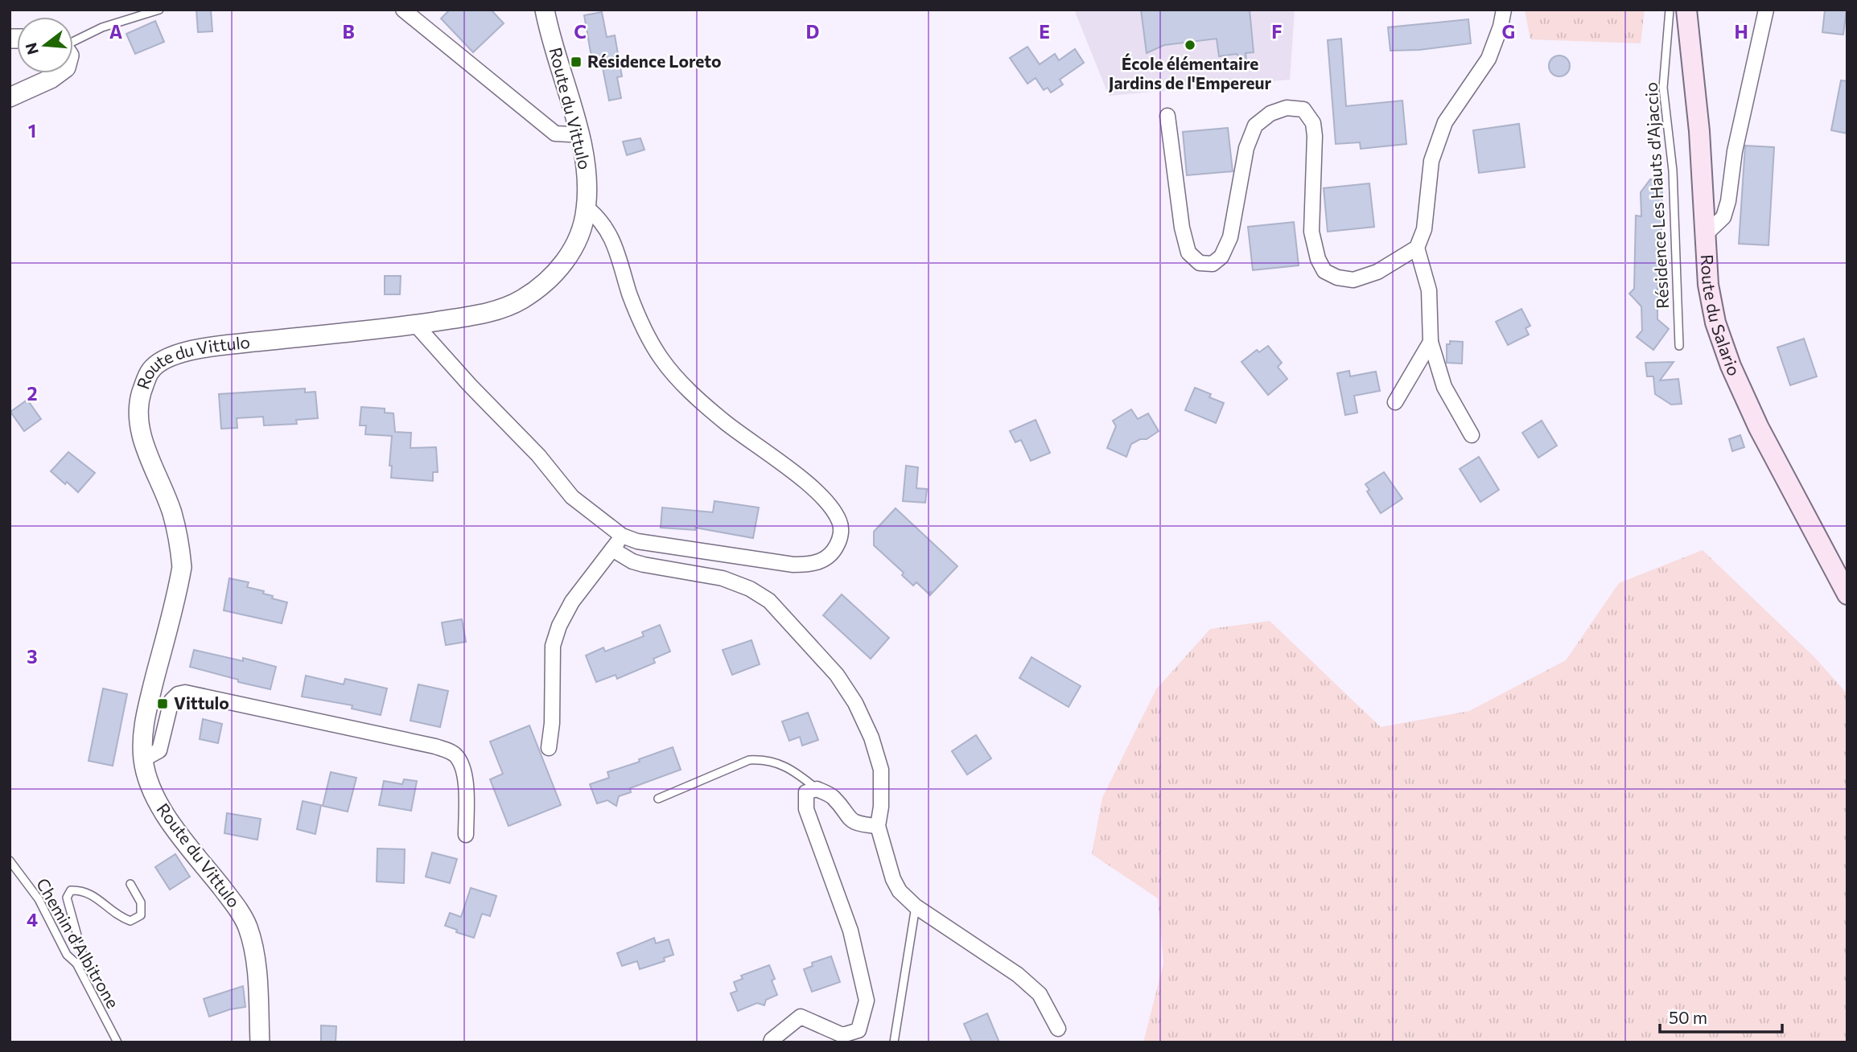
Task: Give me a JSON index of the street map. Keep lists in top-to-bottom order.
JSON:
{
  "streets": {
    "main road": ["Route du Salario"],
    "street": ["Route du Vittulo"],
    "lane": ["Résidence Les Hauts d'Ajaccio", "Chemin d'Albitrone"]
  },
  "places": {
    "other": ["École élémentaire Jardins de l'Empereur"],
    "transit": ["Résidence Loreto", "Vittulo"]
  },
  "scale_bar": "50 m",
  "north": "left",
  "grid": {
    "columns": [
      "A",
      "B",
      "C",
      "D",
      "E",
      "F",
      "G",
      "H"
    ],
    "rows": [
      "1",
      "2",
      "3",
      "4"
    ]
  }
}
